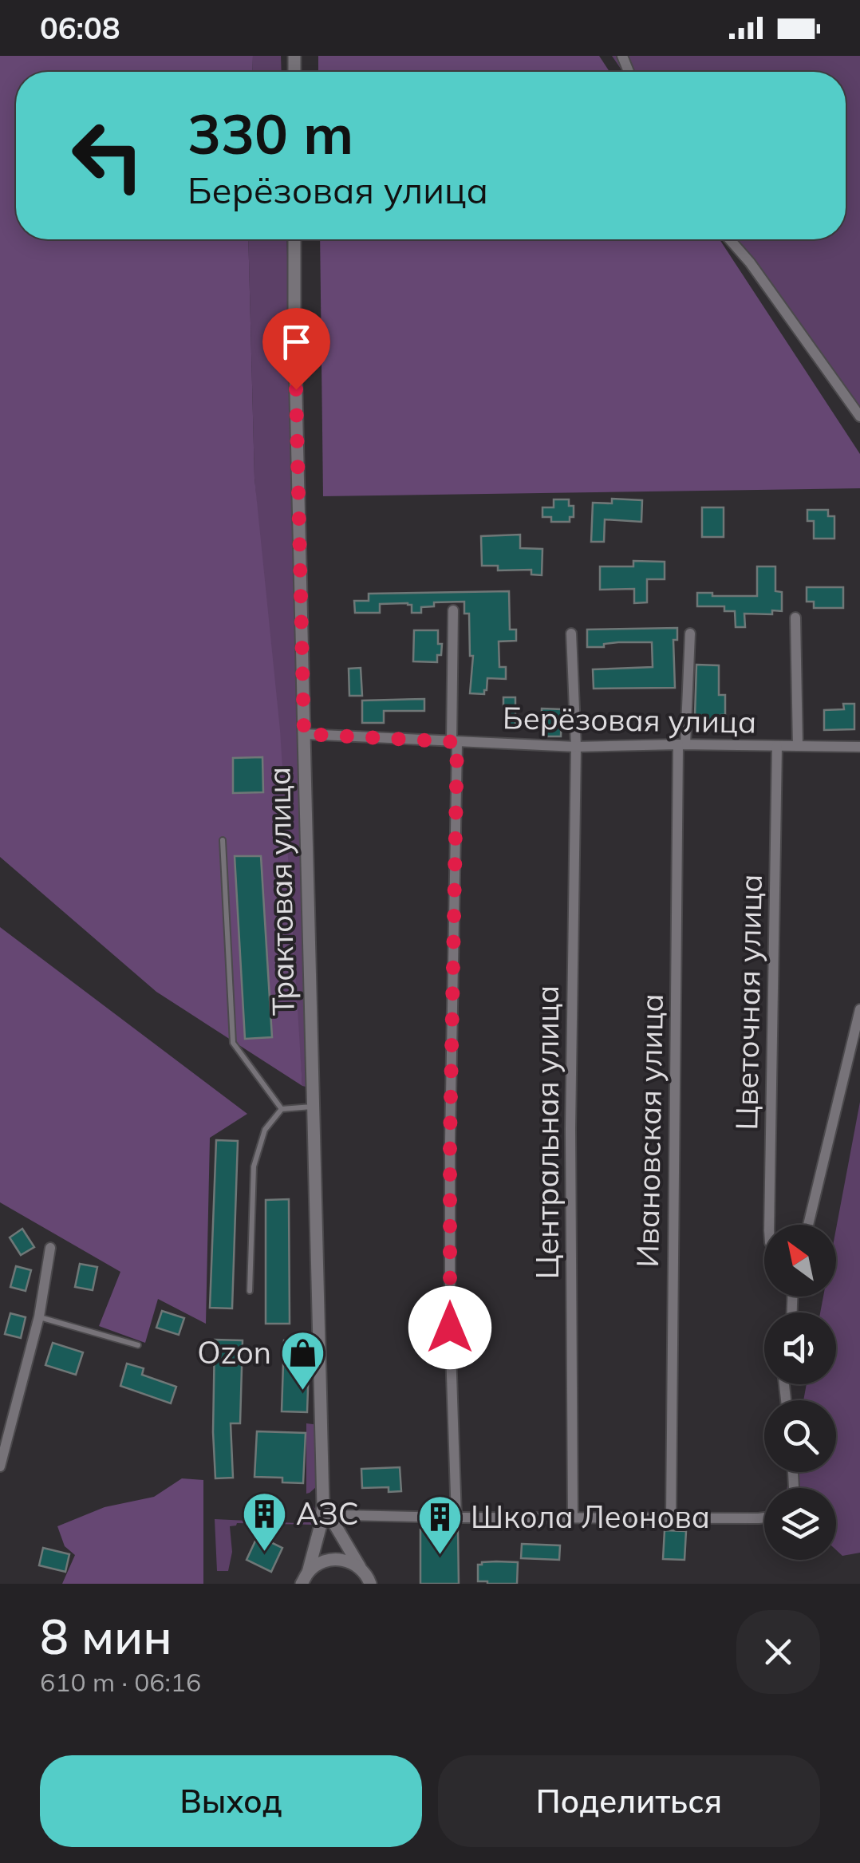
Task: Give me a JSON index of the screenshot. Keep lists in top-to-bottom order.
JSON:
{
  "streets": {
    "street": [
      "Берёзовая улица",
      "Трактовая улица",
      "Цветочная улица",
      "Ивановская улица",
      "Центральная улица"
    ]
  },
  "crossings": [
    ["Берёзовая улица", "Трактовая улица"],
    ["Берёзовая улица", "Цветочная улица"],
    ["Берёзовая улица", "Ивановская улица"],
    ["Берёзовая улица", "Центральная улица"]
  ],
  "places": {
    "shop": ["Ozon"],
    "building": ["АЗС", "Школа Леонова"]
  },
  "north": "top left",
  "page": {
    "status": "06:08",
    "turn": ["330 m", "Берёзовая улица"],
    "heading": ["8 мин", "610 m · 06:16"],
    "buttons": ["Выход", "Поделиться"]
  }
}
